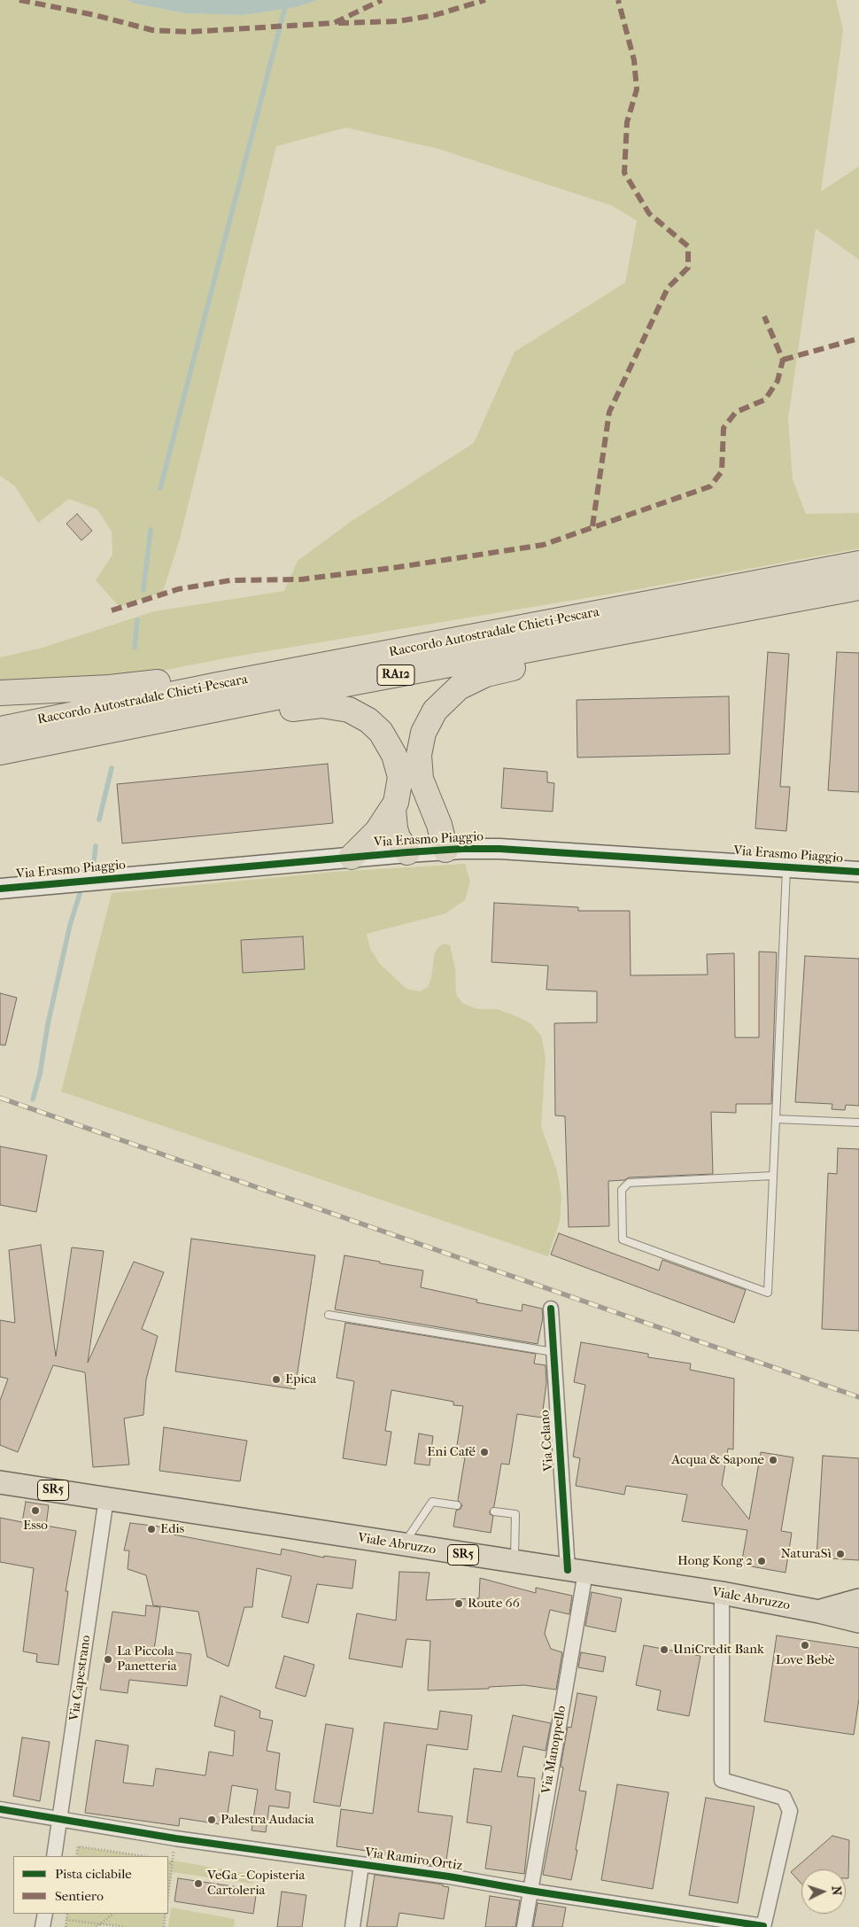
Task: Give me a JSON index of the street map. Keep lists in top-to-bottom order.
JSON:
{
  "streets": {
    "highway": ["Raccordo Autostradale Chieti-Pescara", "RA12"],
    "main road": ["SR5", "Viale Abruzzo"],
    "street": [
      "Via Erasmo Piaggio",
      "Via Celano",
      "Via Capestrano",
      "Via Manoppello",
      "Via Ramiro Ortiz"
    ]
  },
  "crossings": [
    ["Via Celano", "Viale Abruzzo"],
    ["Via Celano", "Via Manoppello"],
    ["Viale Abruzzo", "Via Capestrano"],
    ["Viale Abruzzo", "Via Manoppello"],
    ["Viale Abruzzo", "Via Ramiro Ortiz"],
    ["Via Capestrano", "Via Ramiro Ortiz"],
    ["Via Manoppello", "Via Ramiro Ortiz"]
  ],
  "places": [
    "Epica",
    "Eni Café",
    "Acqua & Sapone",
    "Esso",
    "Edis",
    "NaturaSì",
    "Hong Kong 2",
    "Route 66",
    "Love Bebè",
    "UniCredit Bank",
    "La Piccola Panetteria",
    "Palestra Audacia",
    "VeGa - Copisteria Cartoleria"
  ],
  "legend": ["Pista ciclabile", "Sentiero"],
  "north": "right"
}
